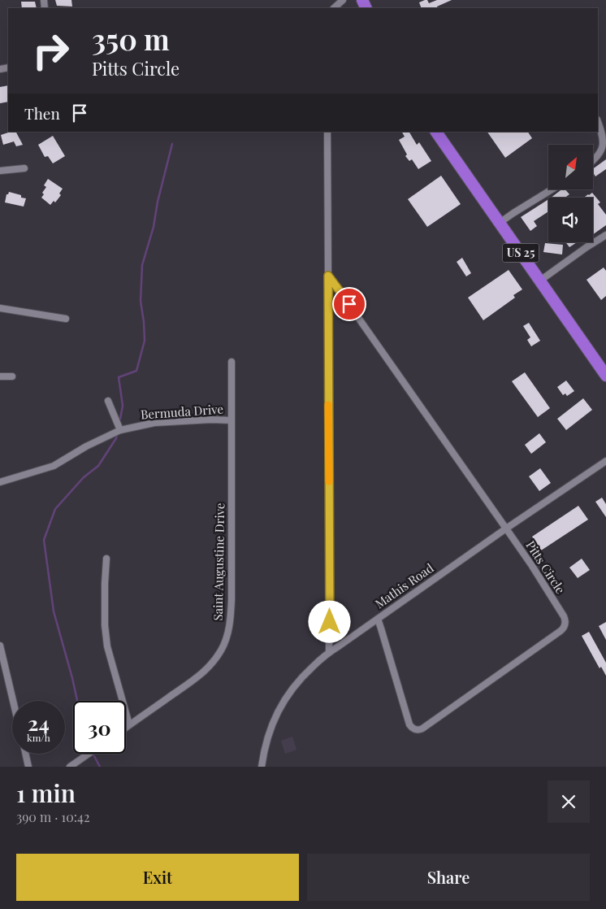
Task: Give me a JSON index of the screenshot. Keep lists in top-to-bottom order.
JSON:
{
  "streets": {
    "highway": ["US 25"],
    "street": [
      "Bermuda Drive",
      "Saint Augustine Drive",
      "Pitts Circle",
      "Mathis Road"
    ]
  },
  "crossings": [
    ["Bermuda Drive", "Saint Augustine Drive"],
    ["Pitts Circle", "Mathis Road"]
  ],
  "north": "top right",
  "page": {
    "turn": ["350 m", "Pitts Circle"],
    "then": "Then",
    "speed": "24 km/h",
    "limit": "30",
    "heading": ["1 min", "390 m · 10:42"],
    "buttons": ["Exit", "Share"]
  }
}
